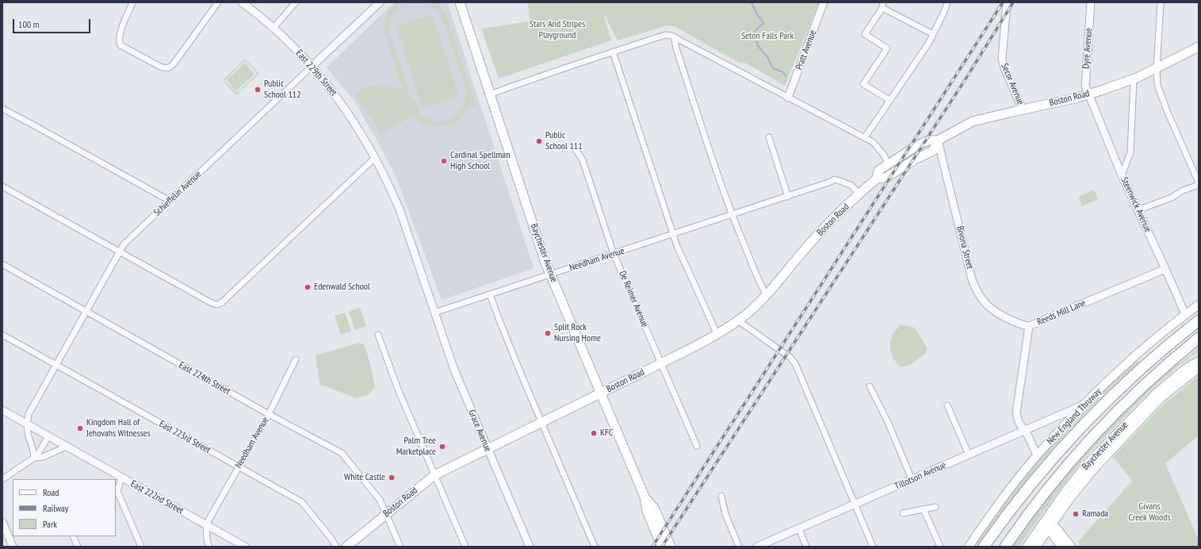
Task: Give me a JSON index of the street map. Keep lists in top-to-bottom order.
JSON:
{
  "streets": {
    "highway": ["New England Thruway"],
    "main road": ["Boston Road", "Baychester Avenue"],
    "street": [
      "Dyre Avenue",
      "Pratt Avenue",
      "East 229th Street",
      "Secor Avenue",
      "Schieffelin Avenue",
      "Steenwick Avenue",
      "Bivona Street",
      "Needham Avenue",
      "De Reimer Avenue",
      "Reeds Mill Lane",
      "East 224th Street",
      "Grace Avenue",
      "East 223rd Street",
      "Tillotson Avenue",
      "East 222nd Street"
    ]
  },
  "crossings": [
    ["Dyre Avenue", "Boston Road"],
    ["Dyre Avenue", "Steenwick Avenue"],
    ["East 229th Street", "Schieffelin Avenue"],
    ["Secor Avenue", "Boston Road"],
    ["Boston Road", "Steenwick Avenue"],
    ["Boston Road", "Bivona Street"],
    ["Boston Road", "Baychester Avenue"],
    ["Boston Road", "Needham Avenue"],
    ["Boston Road", "De Reimer Avenue"],
    ["Boston Road", "East 224th Street"],
    ["Boston Road", "Grace Avenue"],
    ["Schieffelin Avenue", "East 224th Street"],
    ["Schieffelin Avenue", "East 223rd Street"],
    ["Schieffelin Avenue", "East 222nd Street"],
    ["Steenwick Avenue", "Reeds Mill Lane"],
    ["Steenwick Avenue", "New England Thruway"],
    ["Bivona Street", "Reeds Mill Lane"],
    ["Baychester Avenue", "Needham Avenue"],
    ["Needham Avenue", "De Reimer Avenue"],
    ["Needham Avenue", "East 224th Street"],
    ["Needham Avenue", "Grace Avenue"],
    ["Needham Avenue", "East 223rd Street"],
    ["Needham Avenue", "East 222nd Street"],
    ["Reeds Mill Lane", "New England Thruway"],
    ["Reeds Mill Lane", "Tillotson Avenue"],
    ["New England Thruway", "Tillotson Avenue"]
  ],
  "parks": ["Stars And Stripes Playground", "Seton Falls Park", "Givans Creek Woods"],
  "places": [
    "Public School 112",
    "Public School 111",
    "Cardinal Spellman High School",
    "Edenwald School",
    "Split Rock Nursing Home",
    "Kingdom Hall of Jehovahs Witnesses",
    "KFC",
    "Palm Tree Marketplace",
    "White Castle",
    "Ramada"
  ],
  "legend": ["Road", "Railway", "Park"],
  "scale_bar": "100 m"
}
